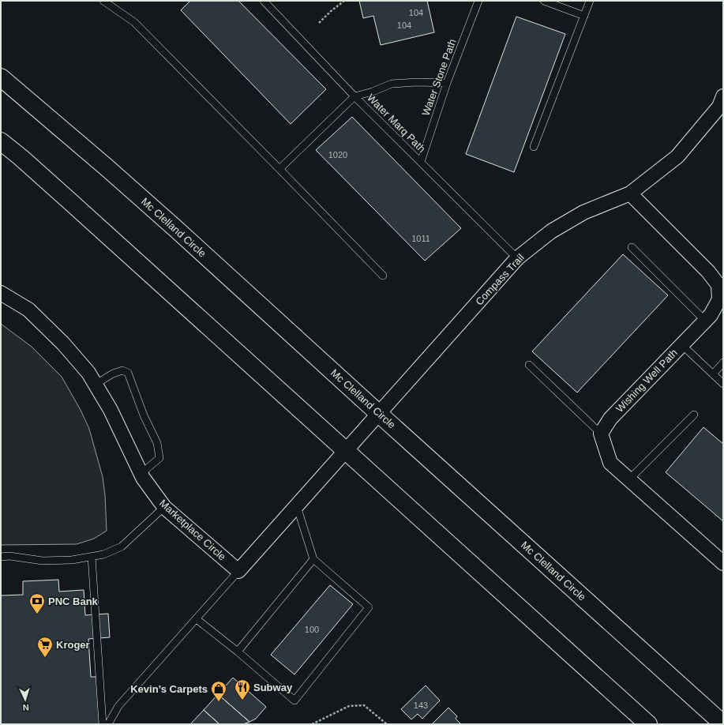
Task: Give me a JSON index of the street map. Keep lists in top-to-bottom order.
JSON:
{
  "streets": {
    "highway": ["Mc Clelland Circle"],
    "street": ["Compass Trail", "Wishing Well Path", "Marketplace Circle"],
    "lane": ["Water Stone Path", "Water Marq Path"]
  },
  "crossings": [
    ["Water Stone Path", "Water Marq Path"],
    ["Water Marq Path", "Compass Trail"],
    ["Mc Clelland Circle", "Compass Trail"],
    ["Compass Trail", "Wishing Well Path"]
  ],
  "places": {
    "bank": ["PNC Bank"],
    "supermarket": ["Kroger"],
    "restaurant": ["Subway"],
    "shop": ["Kevin’s Carpets"]
  },
  "house_numbers": [
    "104",
    "104",
    "1020",
    "1011",
    "100",
    "143"
  ],
  "north": "bottom"
}
